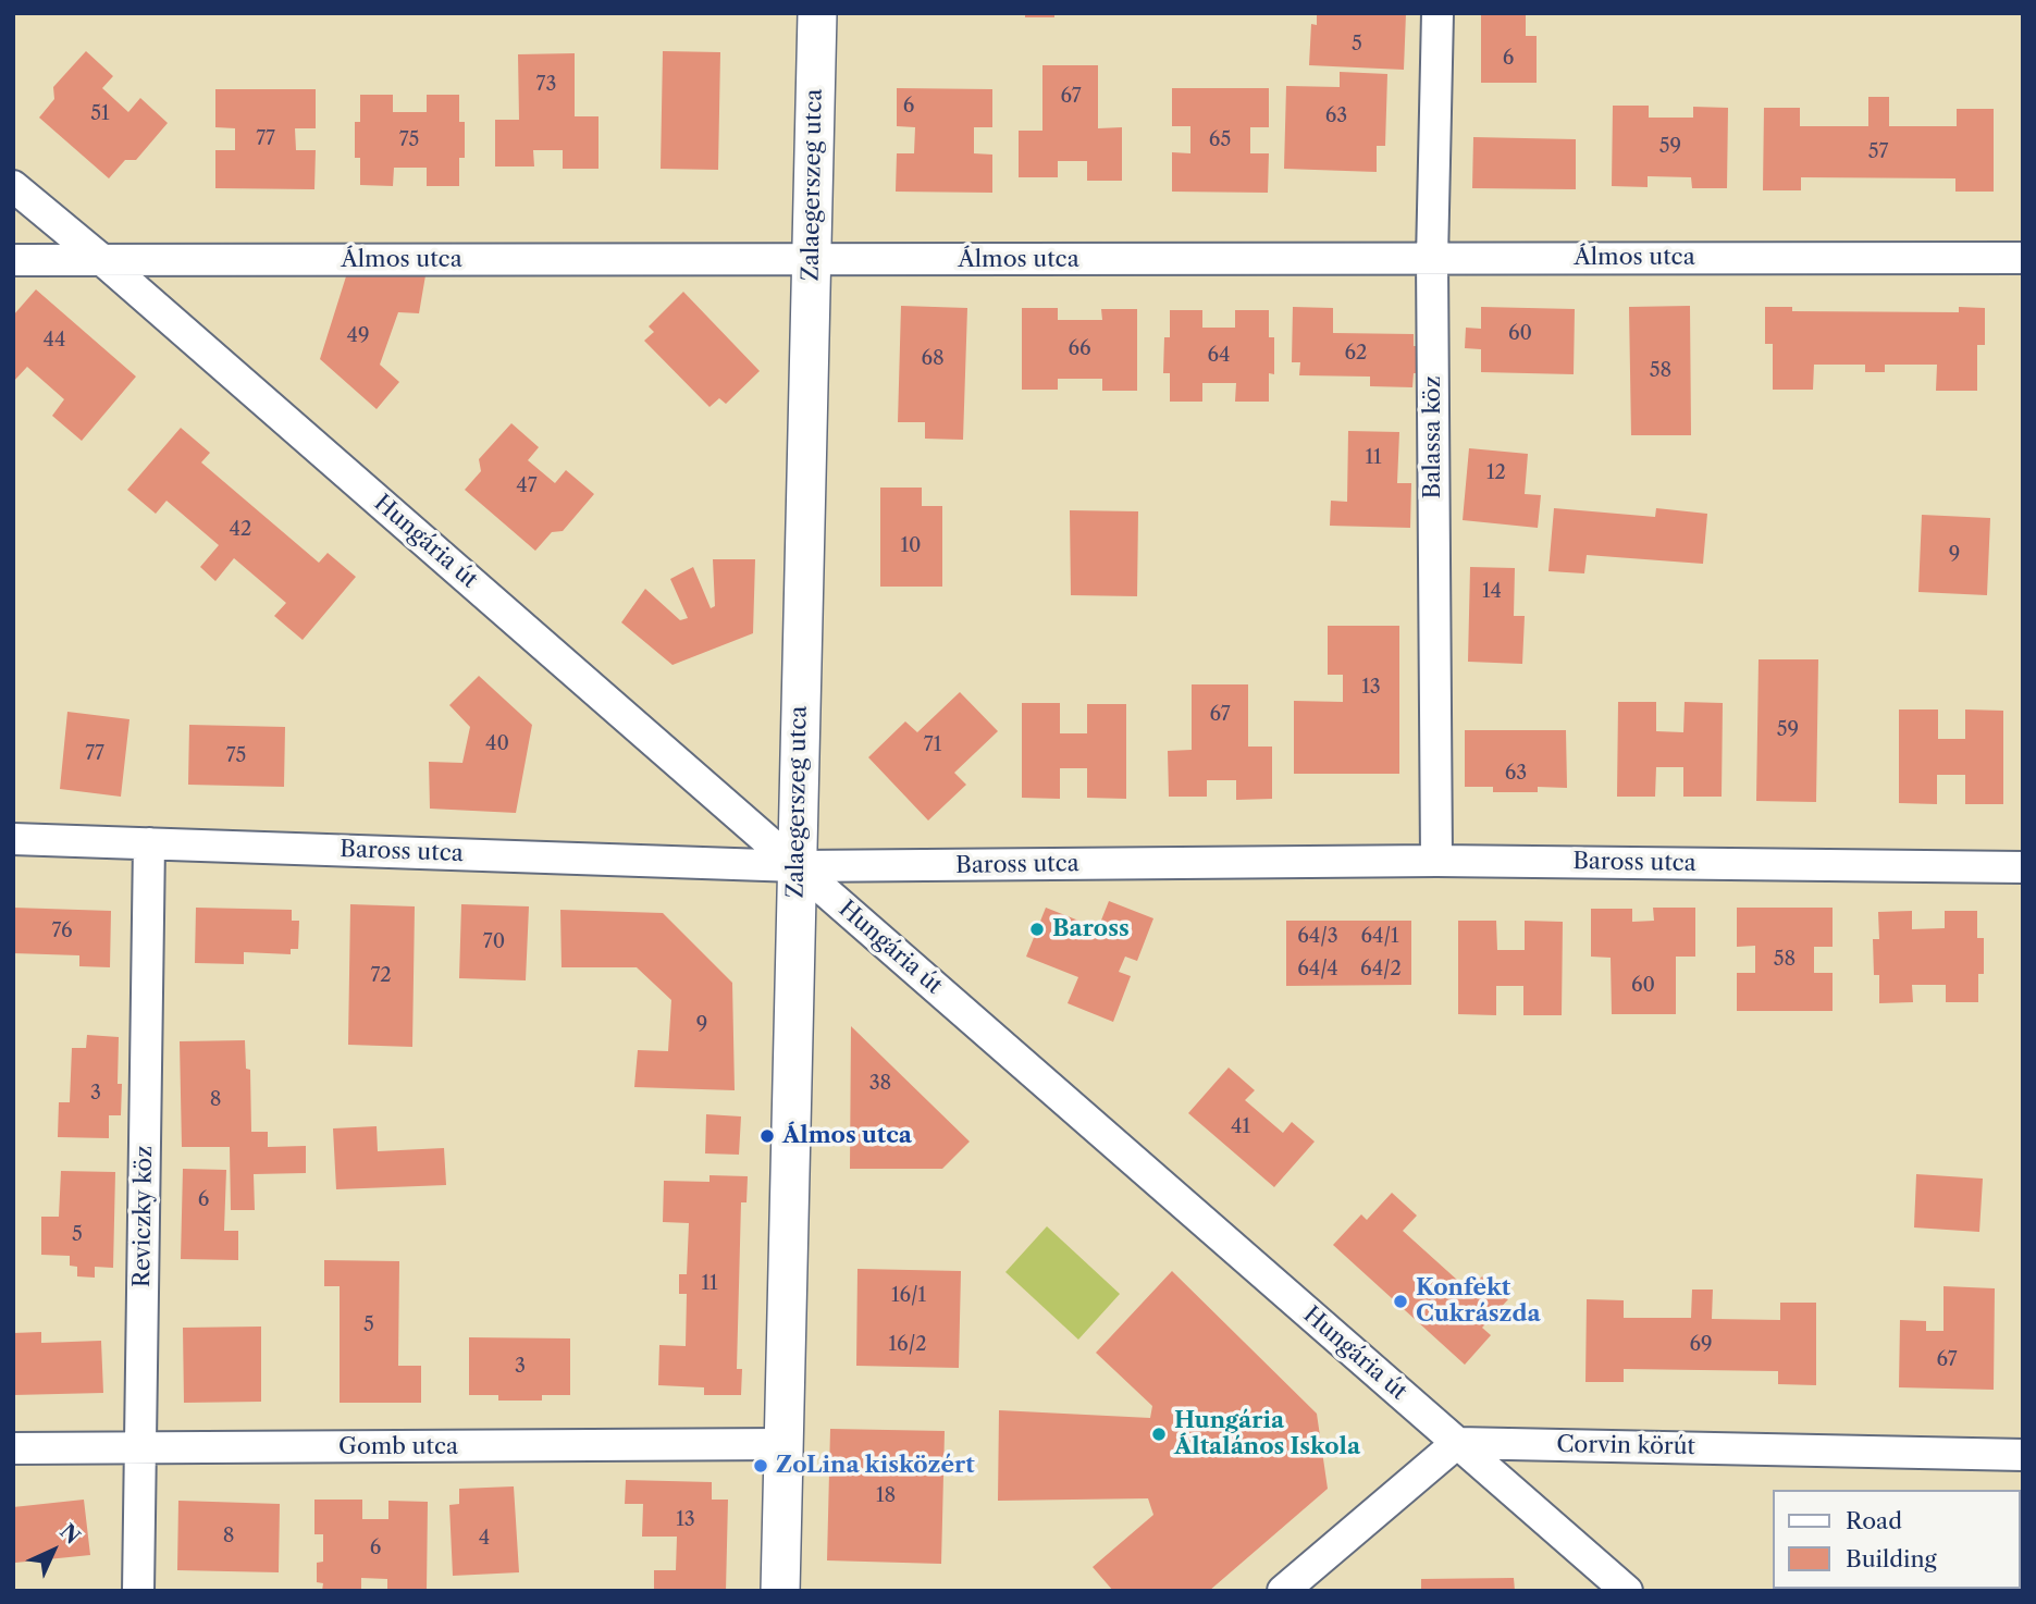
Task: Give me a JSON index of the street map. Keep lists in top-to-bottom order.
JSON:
{
  "streets": {
    "street": [
      "Zalaegerszeg utca",
      "Álmos utca",
      "Balassa köz",
      "Hungária út",
      "Baross utca",
      "Reviczky köz",
      "Corvin körút",
      "Gomb utca"
    ]
  },
  "crossings": [
    ["Zalaegerszeg utca", "Álmos utca"],
    ["Zalaegerszeg utca", "Hungária út"],
    ["Zalaegerszeg utca", "Baross utca"],
    ["Zalaegerszeg utca", "Gomb utca"],
    ["Álmos utca", "Balassa köz"],
    ["Álmos utca", "Hungária út"],
    ["Balassa köz", "Baross utca"],
    ["Hungária út", "Baross utca"],
    ["Hungária út", "Corvin körút"],
    ["Baross utca", "Reviczky köz"],
    ["Reviczky köz", "Gomb utca"]
  ],
  "places": [
    "Baross",
    "Álmos utca",
    "Konfekt Cukrászda",
    "Hungária Általános Iskola",
    "ZoLina kisközért"
  ],
  "house_numbers": [
    "5",
    "6",
    "73",
    "67",
    "6",
    "51",
    "63",
    "77",
    "75",
    "65",
    "59",
    "57",
    "60",
    "49",
    "44",
    "66",
    "62",
    "64",
    "68",
    "58",
    "11",
    "12",
    "47",
    "42",
    "10",
    "9",
    "14",
    "13",
    "67",
    "59",
    "40",
    "71",
    "77",
    "75",
    "63",
    "76",
    "64/3",
    "64/1",
    "70",
    "58",
    "64/4",
    "64/2",
    "72",
    "60",
    "9",
    "38",
    "3",
    "8",
    "41",
    "6",
    "5",
    "11",
    "16/1",
    "5",
    "16/2",
    "69",
    "67",
    "3",
    "18",
    "13",
    "8",
    "4",
    "6"
  ],
  "legend": ["Road", "Building"],
  "north": "top right"
}
